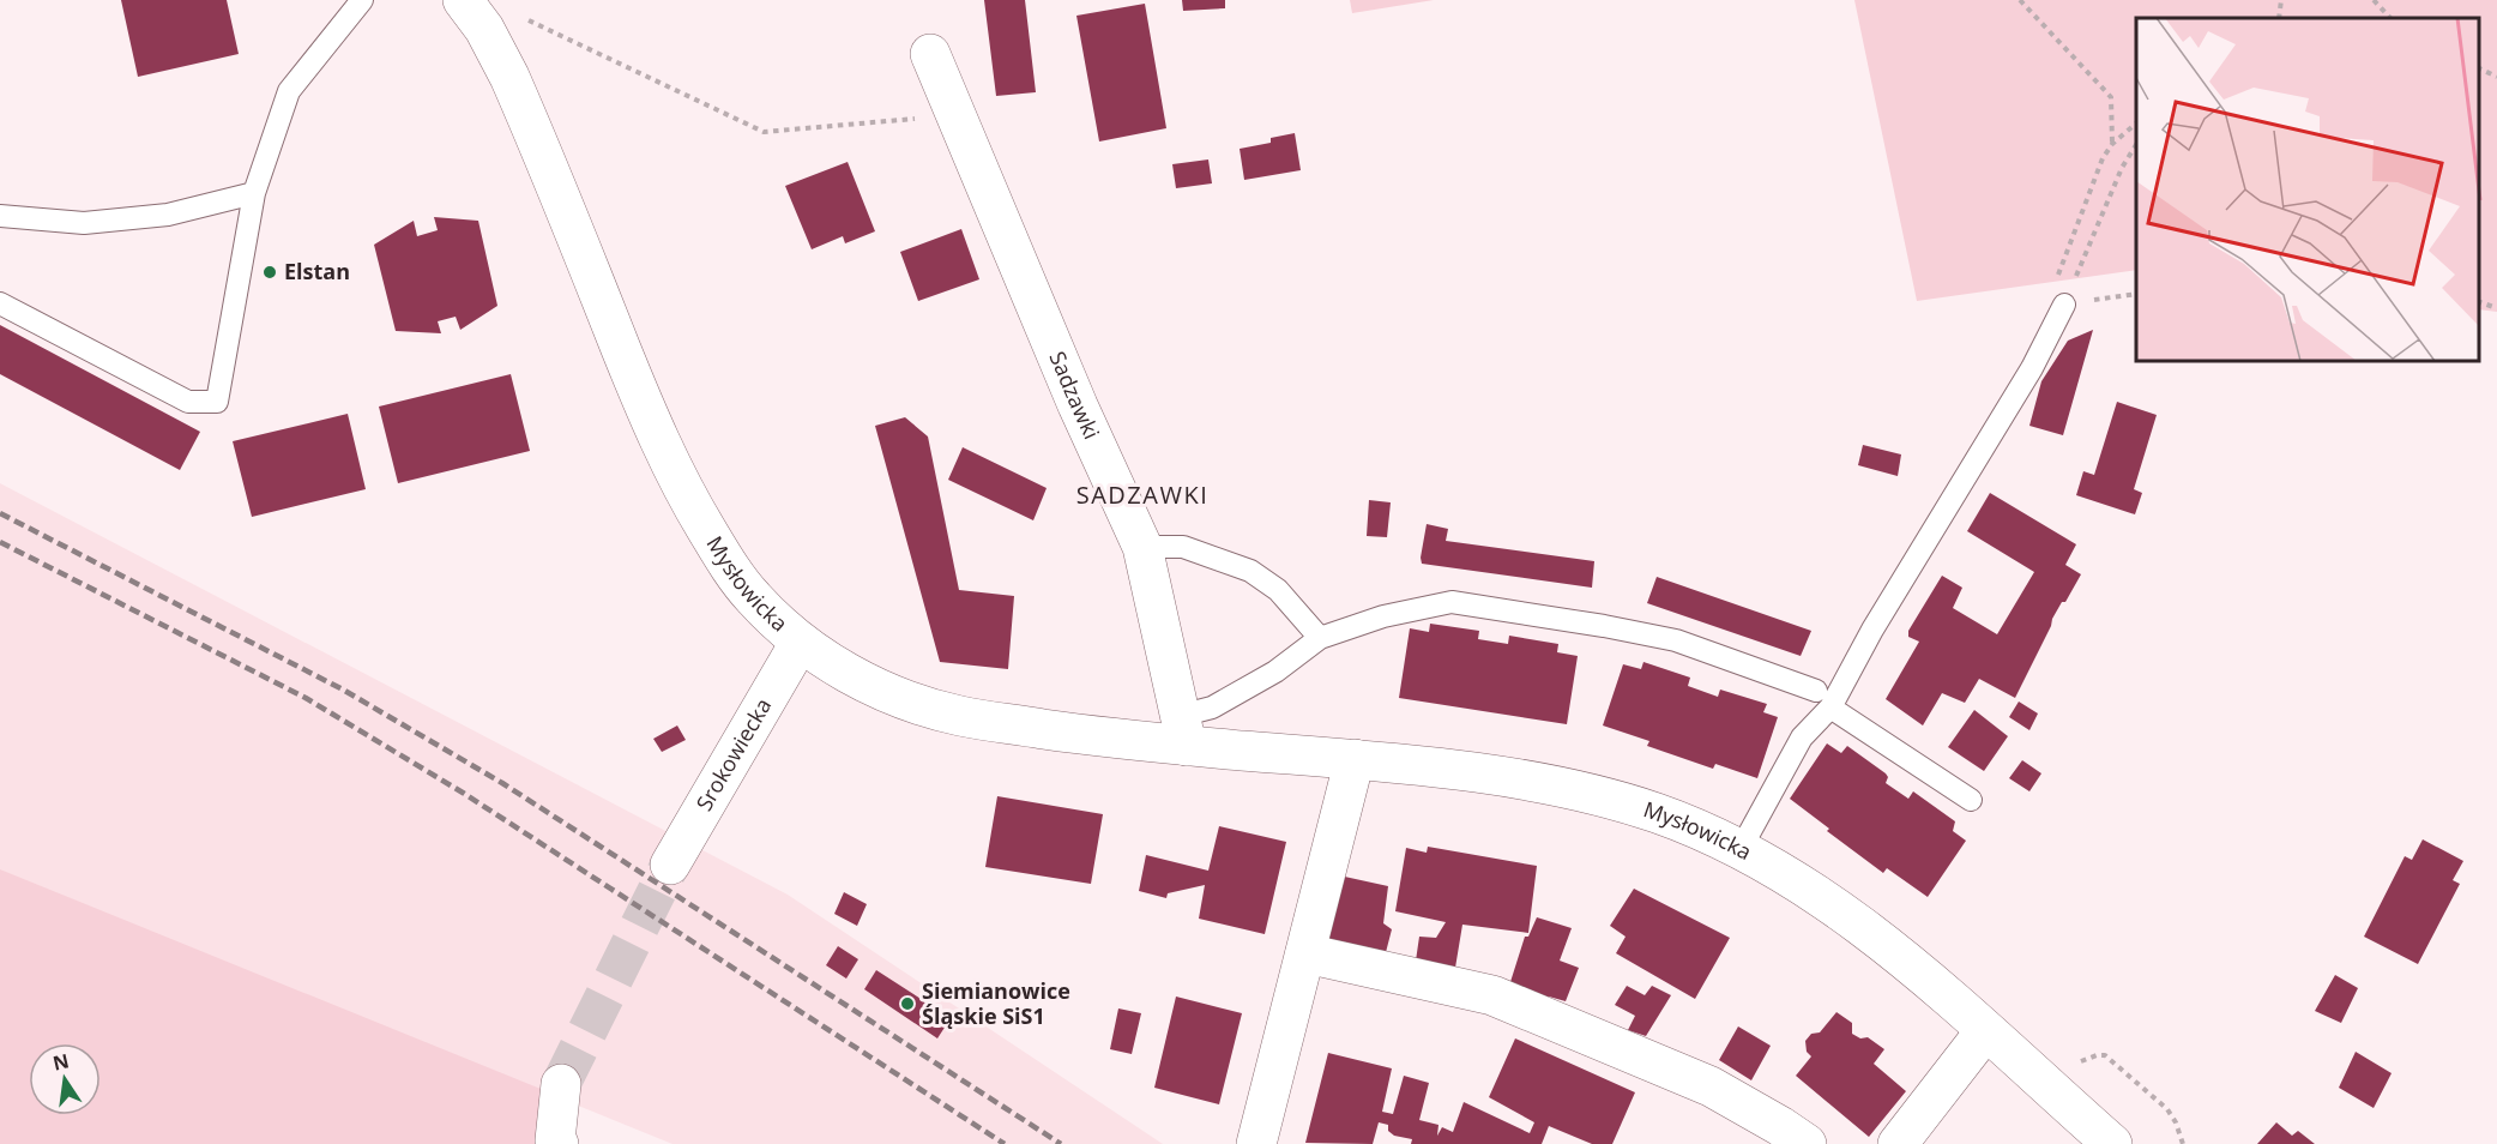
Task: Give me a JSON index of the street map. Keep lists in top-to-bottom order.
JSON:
{
  "streets": {
    "street": ["Sadzawki", "Mysłowicka", "Srokowiecka"]
  },
  "crossings": [
    ["Sadzawki", "Mysłowicka"],
    ["Mysłowicka", "Srokowiecka"]
  ],
  "districts": ["SADZAWKI"],
  "places": ["Elstan", "Siemianowice Śląskie SiS1"],
  "north": "top"
}
